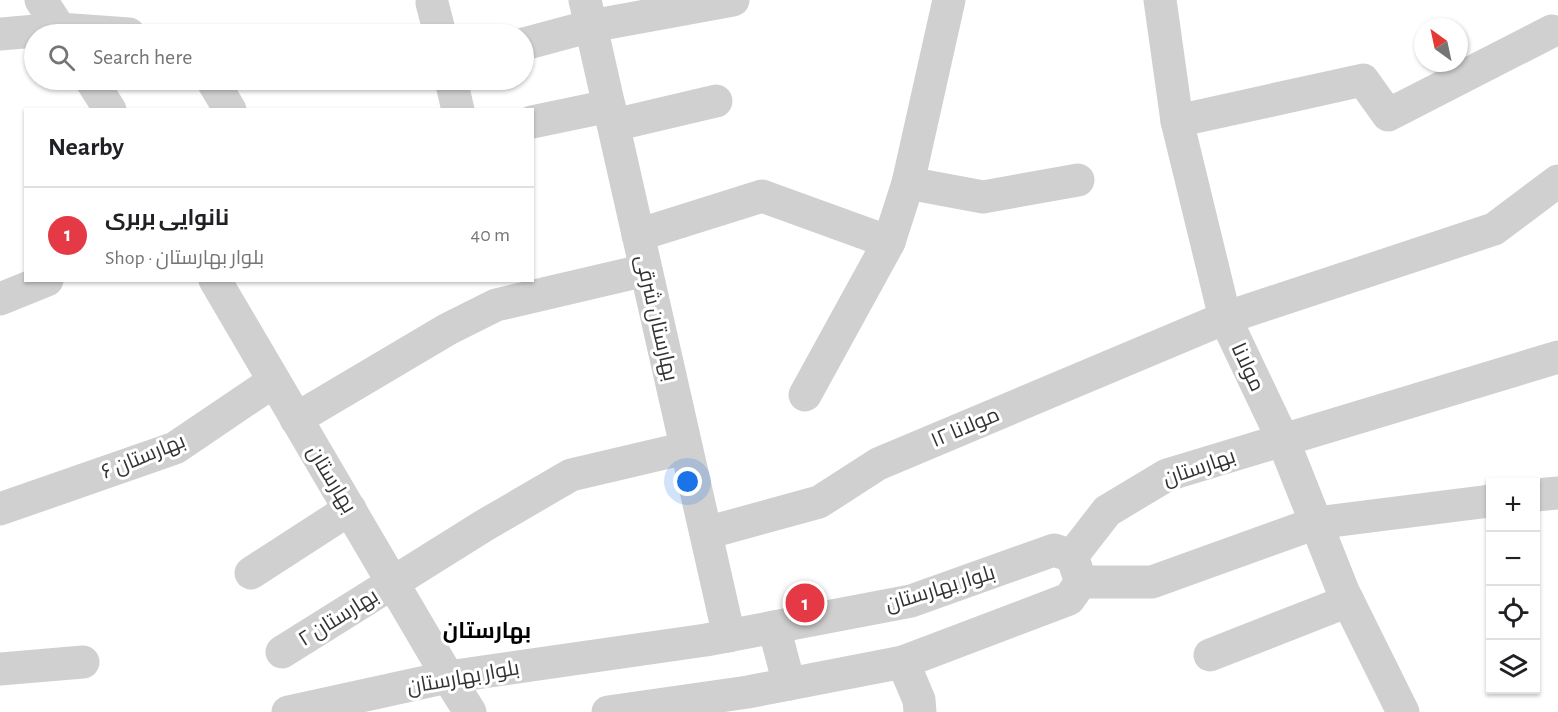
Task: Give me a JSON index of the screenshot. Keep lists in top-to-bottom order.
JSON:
{
  "streets": {
    "street": [
      "بهارستان شرقی",
      "مولانا",
      "مولانا ۱۲",
      "بهارستان ۶",
      "بهارستان",
      "بلوار بهارستان",
      "بهارستان ۲"
    ]
  },
  "crossings": [
    ["بهارستان شرقی", "مولانا ۱۲"],
    ["بهارستان شرقی", "بلوار بهارستان"],
    ["بهارستان شرقی", "بهارستان ۲"],
    ["مولانا", "مولانا ۱۲"],
    ["مولانا", "بهارستان"],
    ["مولانا", "بلوار بهارستان"],
    ["بهارستان ۶", "بهارستان"],
    ["بهارستان", "بلوار بهارستان"],
    ["بهارستان", "بهارستان ۲"]
  ],
  "districts": ["بهارستان"],
  "north": "top left",
  "page": {
    "search": "Search here",
    "heading": "Nearby",
    "list": [
      {
        "mark": "1",
        "name": "نانوایی بربری",
        "note": "Shop · بلوار بهارستان",
        "value": "40 m"
      }
    ],
    "map_buttons": ["+", "−"],
    "pins": "1"
  }
}
